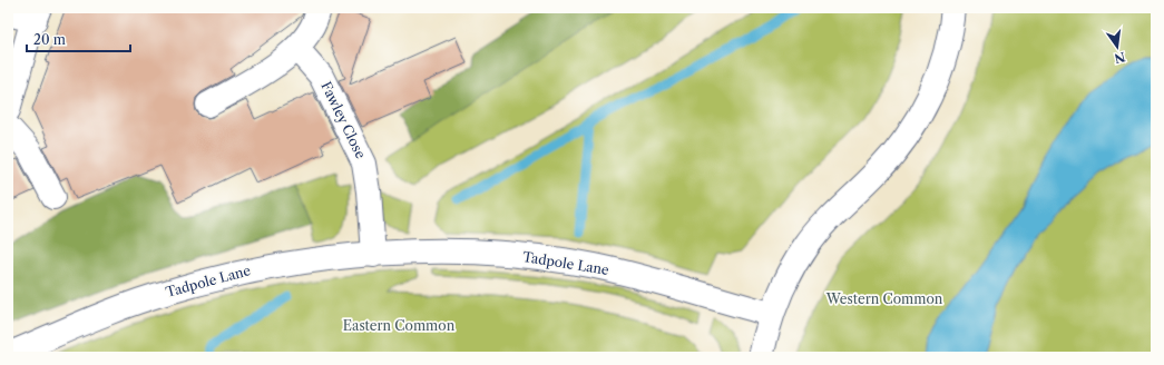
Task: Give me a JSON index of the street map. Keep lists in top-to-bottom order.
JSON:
{
  "streets": {
    "street": ["Fawley Close", "Tadpole Lane"]
  },
  "crossings": [
    ["Fawley Close", "Tadpole Lane"]
  ],
  "parks": ["Western Common", "Eastern Common"],
  "scale_bar": "20 m",
  "north": "bottom"
}
